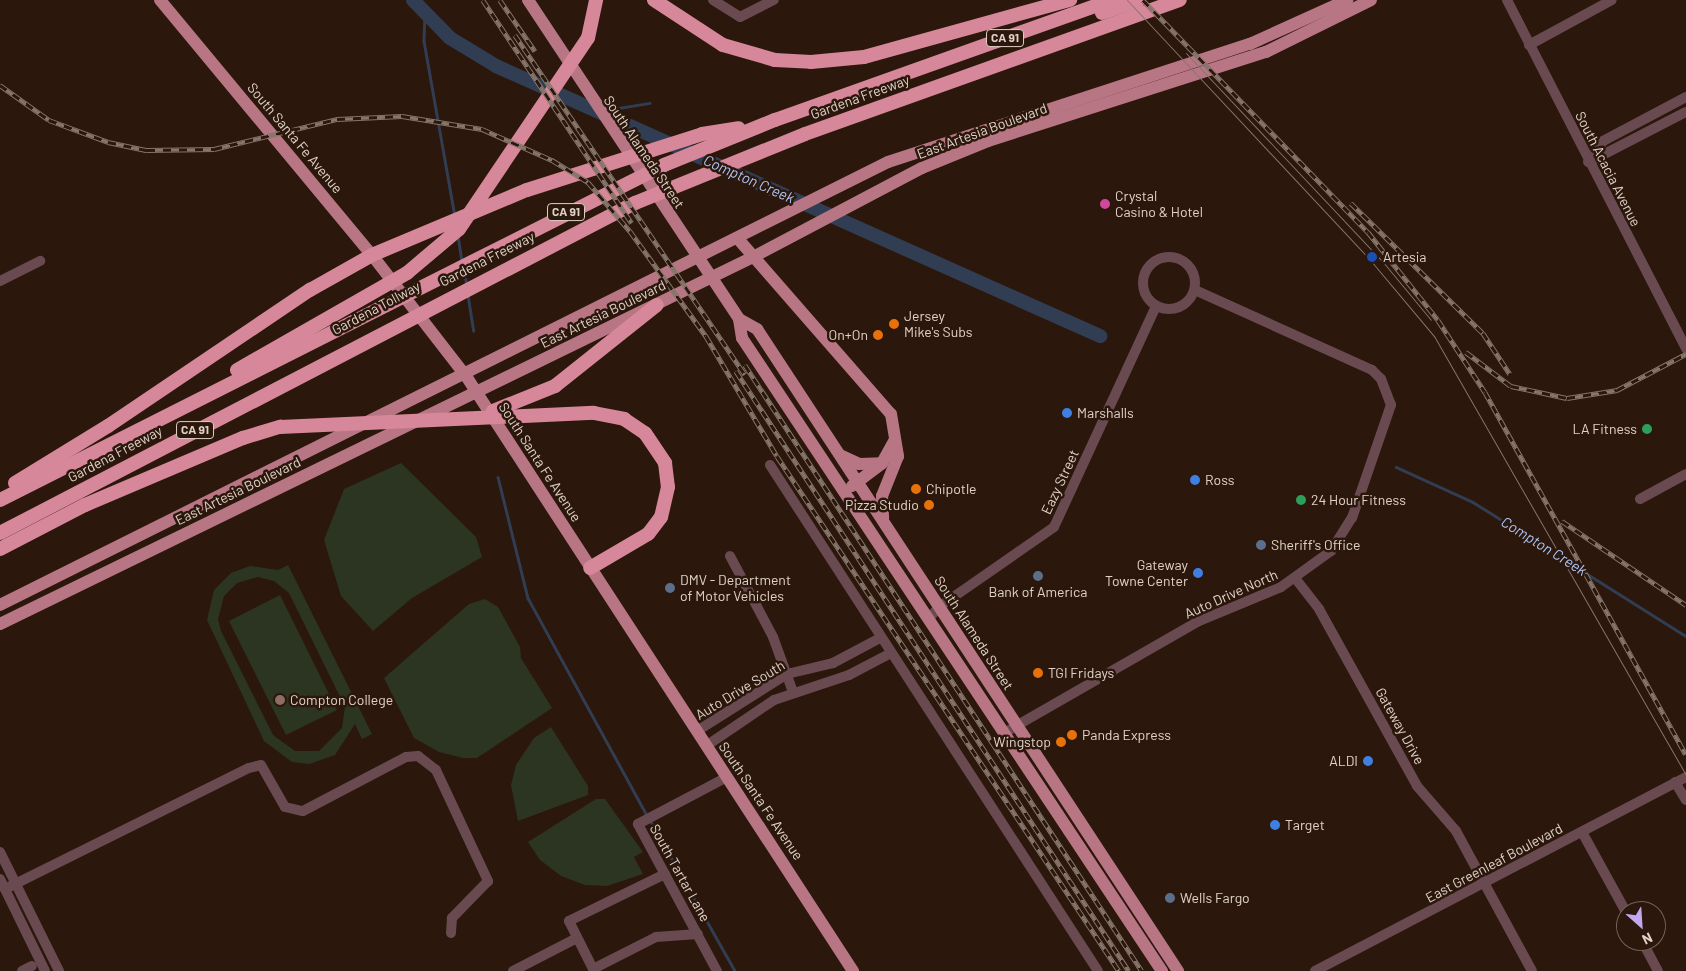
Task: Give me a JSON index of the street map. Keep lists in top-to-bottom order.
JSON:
{
  "streets": {
    "highway": ["CA 91", "Gardena Freeway", "Gardena Tollway"],
    "main road": ["East Artesia Boulevard", "South Santa Fe Avenue", "South Alameda Street"],
    "street": [
      "South Acacia Avenue",
      "Eazy Street",
      "Auto Drive North",
      "Auto Drive South",
      "Gateway Drive",
      "East Greenleaf Boulevard",
      "South Tartar Lane"
    ]
  },
  "crossings": [
    ["Gardena Freeway", "Gardena Tollway"],
    ["East Artesia Boulevard", "South Santa Fe Avenue"],
    ["South Santa Fe Avenue", "Auto Drive South"],
    ["South Santa Fe Avenue", "South Tartar Lane"],
    ["South Alameda Street", "Eazy Street"],
    ["South Alameda Street", "Auto Drive North"],
    ["Eazy Street", "Auto Drive North"],
    ["Auto Drive North", "Gateway Drive"],
    ["Gateway Drive", "East Greenleaf Boulevard"]
  ],
  "water": ["Compton Creek"],
  "places": [
    "Crystal Casino & Hotel",
    "Artesia",
    "Jersey Mike's Subs",
    "On+On",
    "Marshalls",
    "LA Fitness",
    "Ross",
    "Chipotle",
    "24 Hour Fitness",
    "Pizza Studio",
    "Sheriff's Office",
    "Gateway Towne Center",
    "Bank of America",
    "DMV - Department of Motor Vehicles",
    "TGI Fridays",
    "Compton College",
    "Panda Express",
    "Wingstop",
    "ALDI",
    "Target",
    "Wells Fargo"
  ],
  "north": "bottom right"
}
